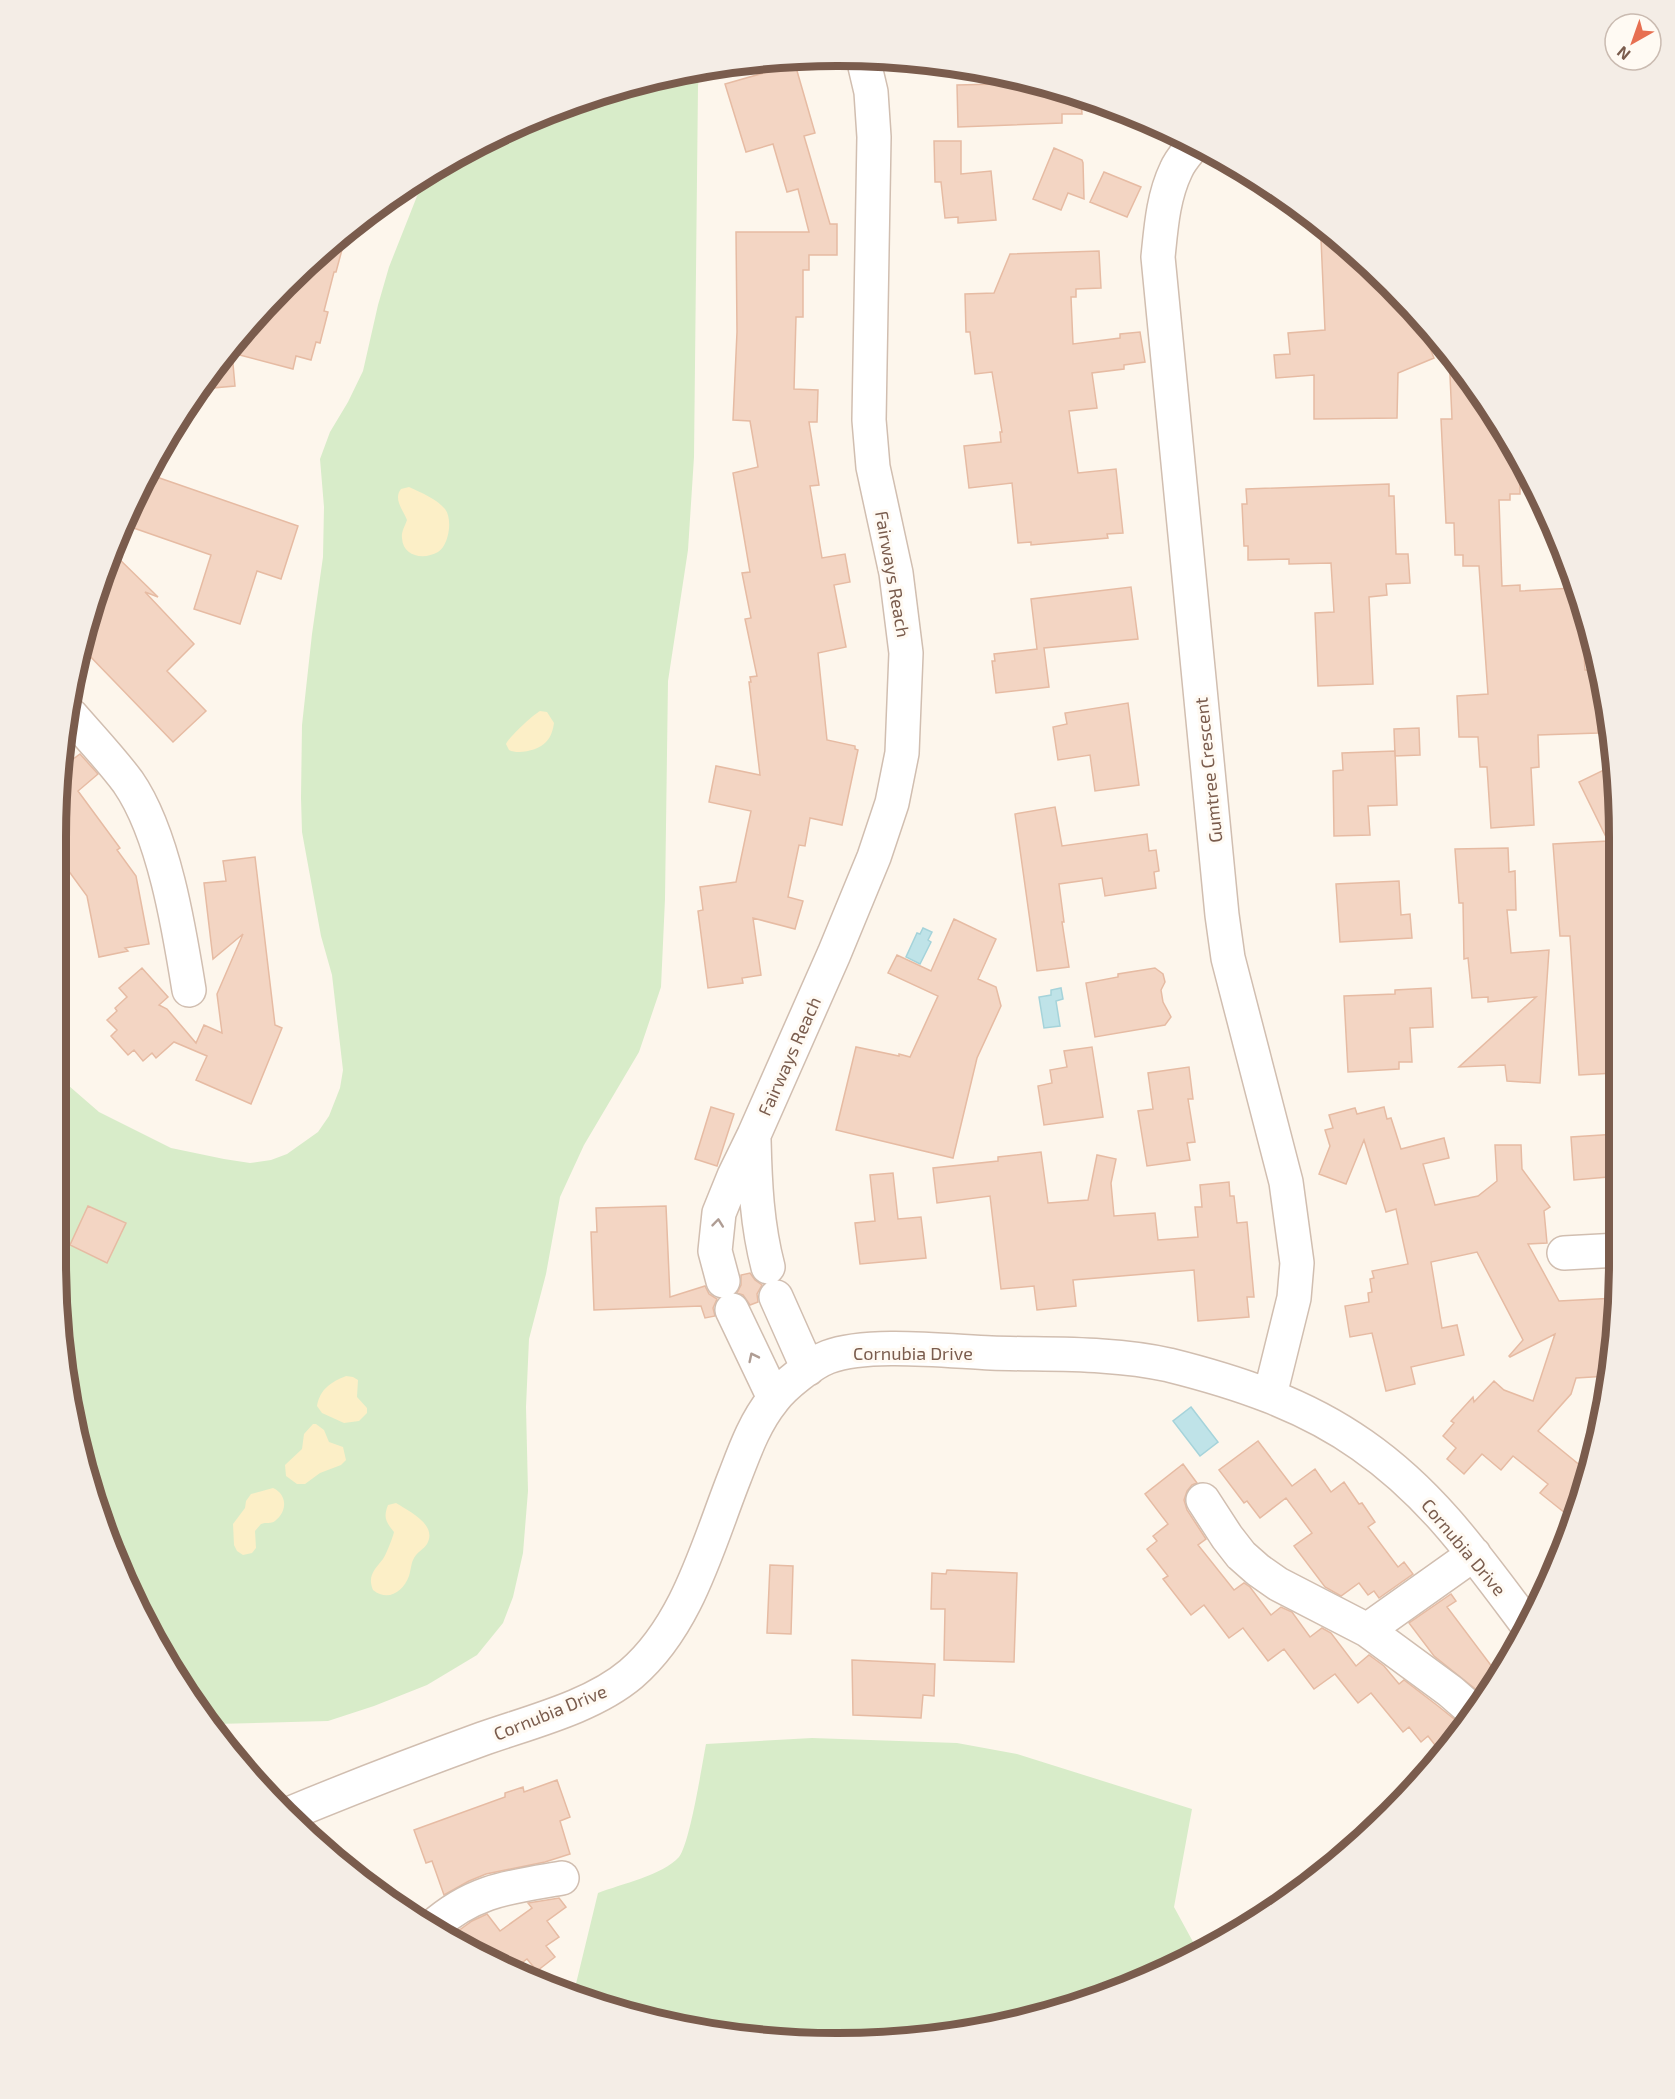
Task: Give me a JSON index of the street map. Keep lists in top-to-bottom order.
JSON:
{
  "streets": {
    "street": ["Fairways Reach", "Gumtree Crescent", "Cornubia Drive"]
  },
  "crossings": [
    ["Fairways Reach", "Cornubia Drive"],
    ["Gumtree Crescent", "Cornubia Drive"]
  ],
  "north": "bottom left"
}
